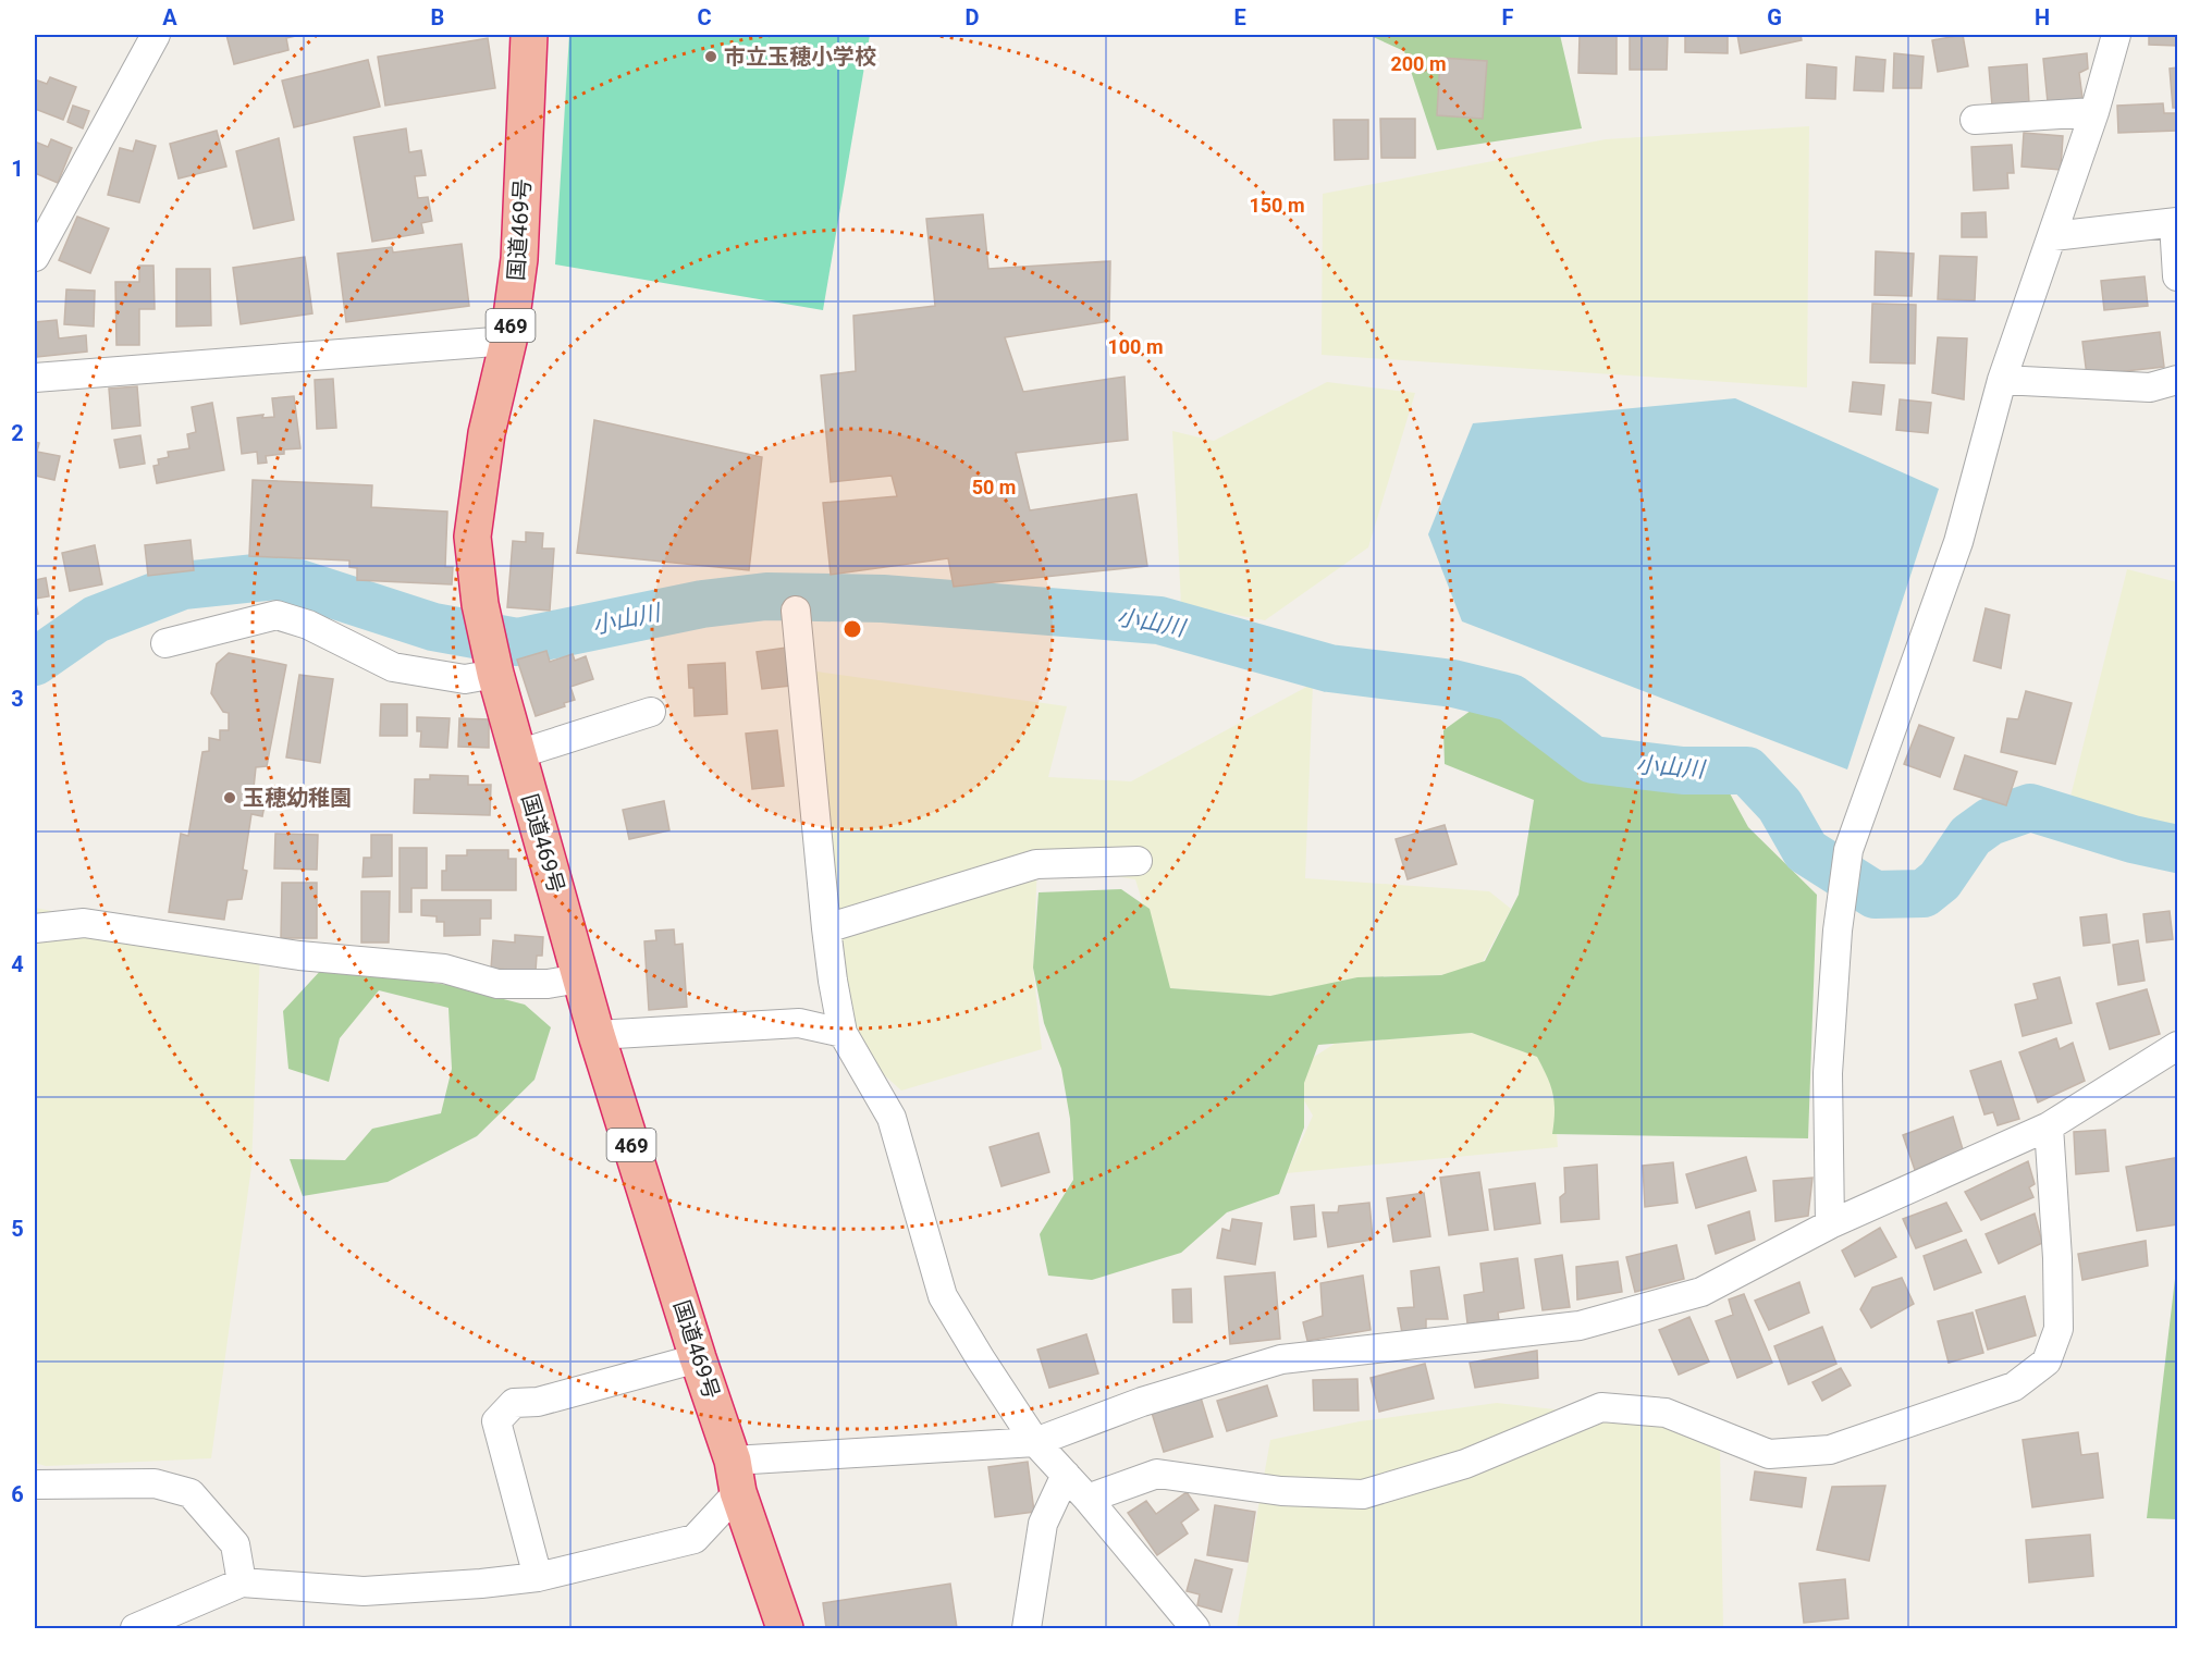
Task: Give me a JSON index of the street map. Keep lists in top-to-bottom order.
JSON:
{
  "streets": {
    "highway": ["国道469号", "469"]
  },
  "water": ["小山川"],
  "places": ["市立玉穂小学校", "玉穂幼稚園"],
  "grid": {
    "columns": [
      "A",
      "B",
      "C",
      "D",
      "E",
      "F",
      "G",
      "H"
    ],
    "rows": [
      "1",
      "2",
      "3",
      "4",
      "5",
      "6"
    ]
  },
  "rings": [
    "200 m",
    "150 m",
    "100 m",
    "50 m"
  ]
}
